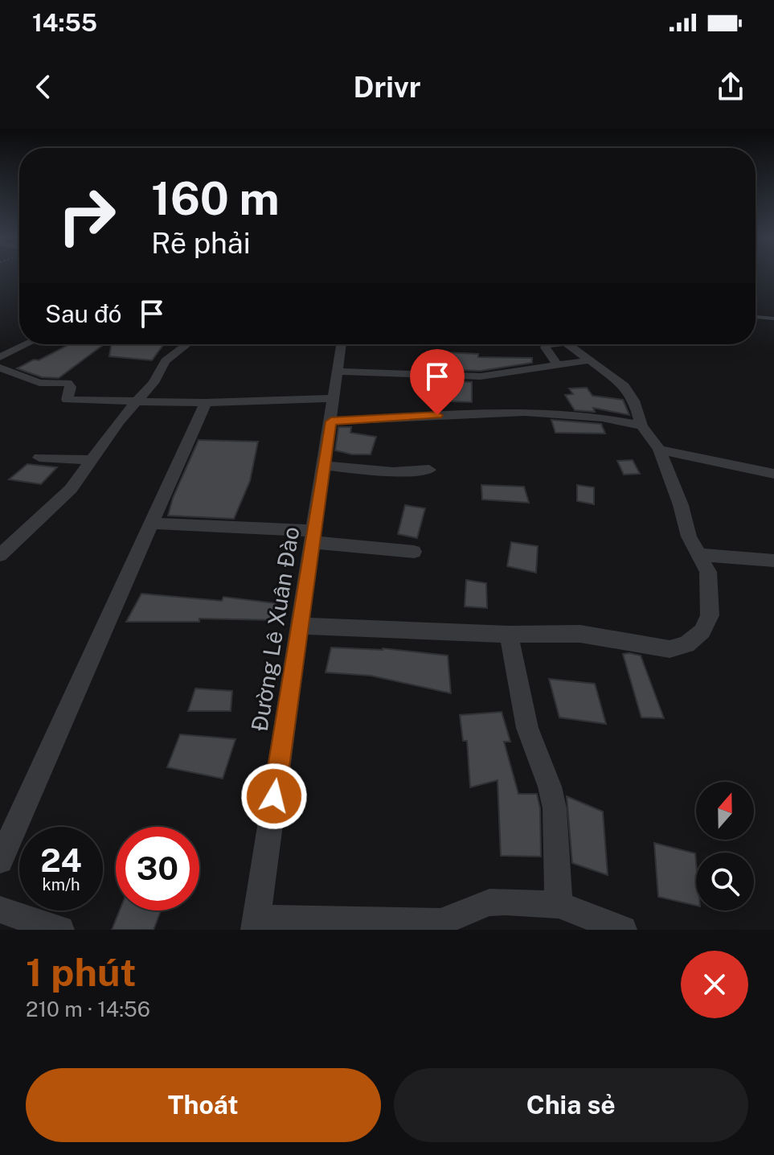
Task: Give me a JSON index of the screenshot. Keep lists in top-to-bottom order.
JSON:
{
  "streets": {
    "street": ["Đường Lê Xuân Đào"]
  },
  "north": "top",
  "page": {
    "status": "14:55",
    "header": "Drivr",
    "turn": ["160 m", "Rẽ phải"],
    "then": "Sau đó",
    "speed": "24 km/h",
    "limit": "30",
    "heading": ["1 phút", "210 m · 14:56"],
    "buttons": ["Thoát", "Chia sẻ"]
  }
}
